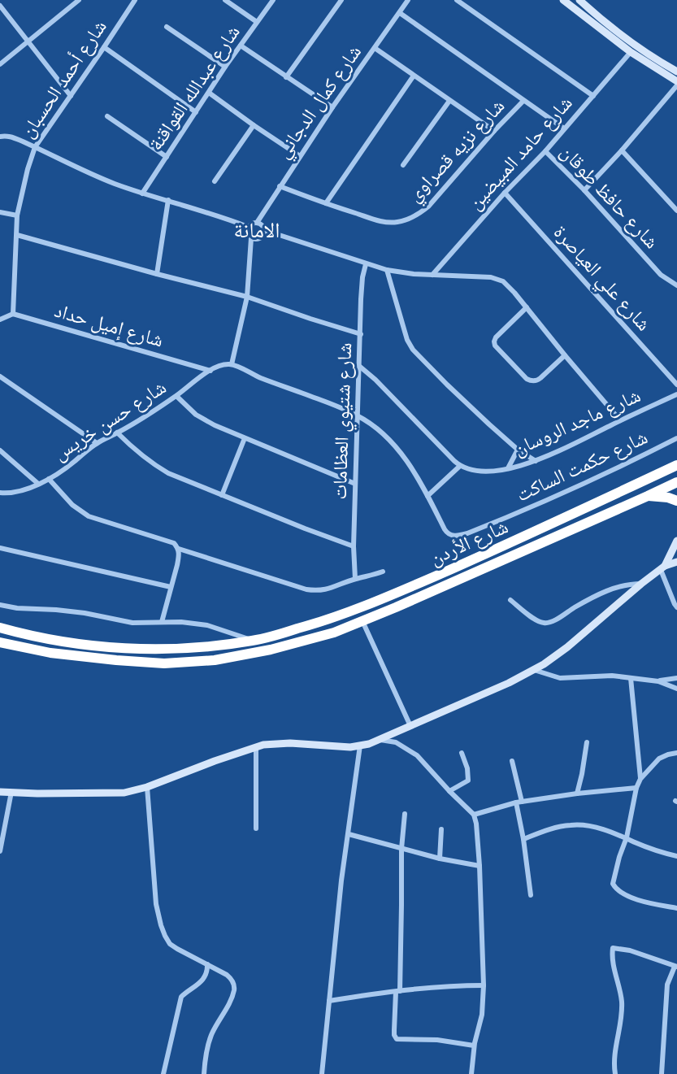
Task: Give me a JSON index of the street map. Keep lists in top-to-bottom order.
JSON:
{
  "streets": {
    "highway": ["شارع الأردن"],
    "street": [
      "شارع أحمد الحسبان",
      "شارع عبدالله القواقنة",
      "شارع كمال الدجاني",
      "شارع نزيه قصراوي",
      "شارع حامد المبيضين",
      "شارع حافظ طوقان",
      "شارع علي العياصرة",
      "شارع إميل حداد",
      "شارع حسن خريس",
      "شارع شتيوي العظامات",
      "شارع ماجد الروسان",
      "شارع حكمت الساكت"
    ]
  },
  "crossings": [
    ["شارع أحمد الحسبان", "شارع إميل حداد"],
    ["شارع كمال الدجاني", "شارع نزيه قصراوي"],
    ["شارع حامد المبيضين", "شارع حافظ طوقان"],
    ["شارع حامد المبيضين", "شارع علي العياصرة"],
    ["شارع إميل حداد", "شارع حسن خريس"],
    ["شارع حسن خريس", "شارع حكمت الساكت"],
    ["شارع شتيوي العظامات", "شارع حكمت الساكت"]
  ],
  "districts": ["الامانة"]
}
